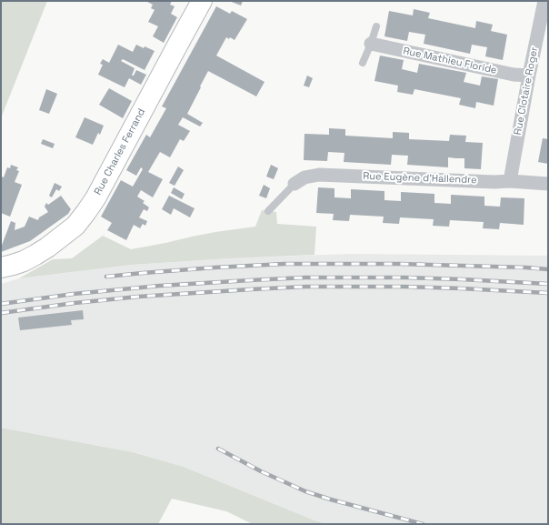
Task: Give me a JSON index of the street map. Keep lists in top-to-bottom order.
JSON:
{
  "streets": {
    "street": [
      "Rue Mathieu Floride",
      "Rue Clotaire Roger",
      "Rue Charles Ferrand",
      "Rue Eugène d'Hallendre"
    ]
  },
  "crossings": [
    ["Rue Mathieu Floride", "Rue Clotaire Roger"],
    ["Rue Clotaire Roger", "Rue Eugène d'Hallendre"]
  ]
}
